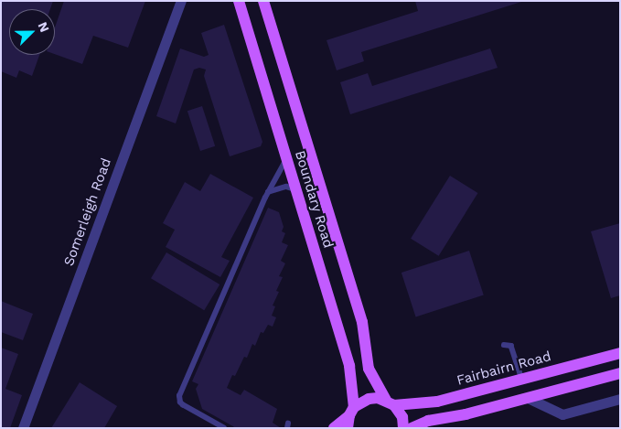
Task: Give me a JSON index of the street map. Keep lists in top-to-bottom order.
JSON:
{
  "streets": {
    "main road": ["Boundary Road", "Fairbairn Road"],
    "street": ["Somerleigh Road"]
  },
  "crossings": [
    ["Boundary Road", "Fairbairn Road"]
  ],
  "north": "top right"
}
